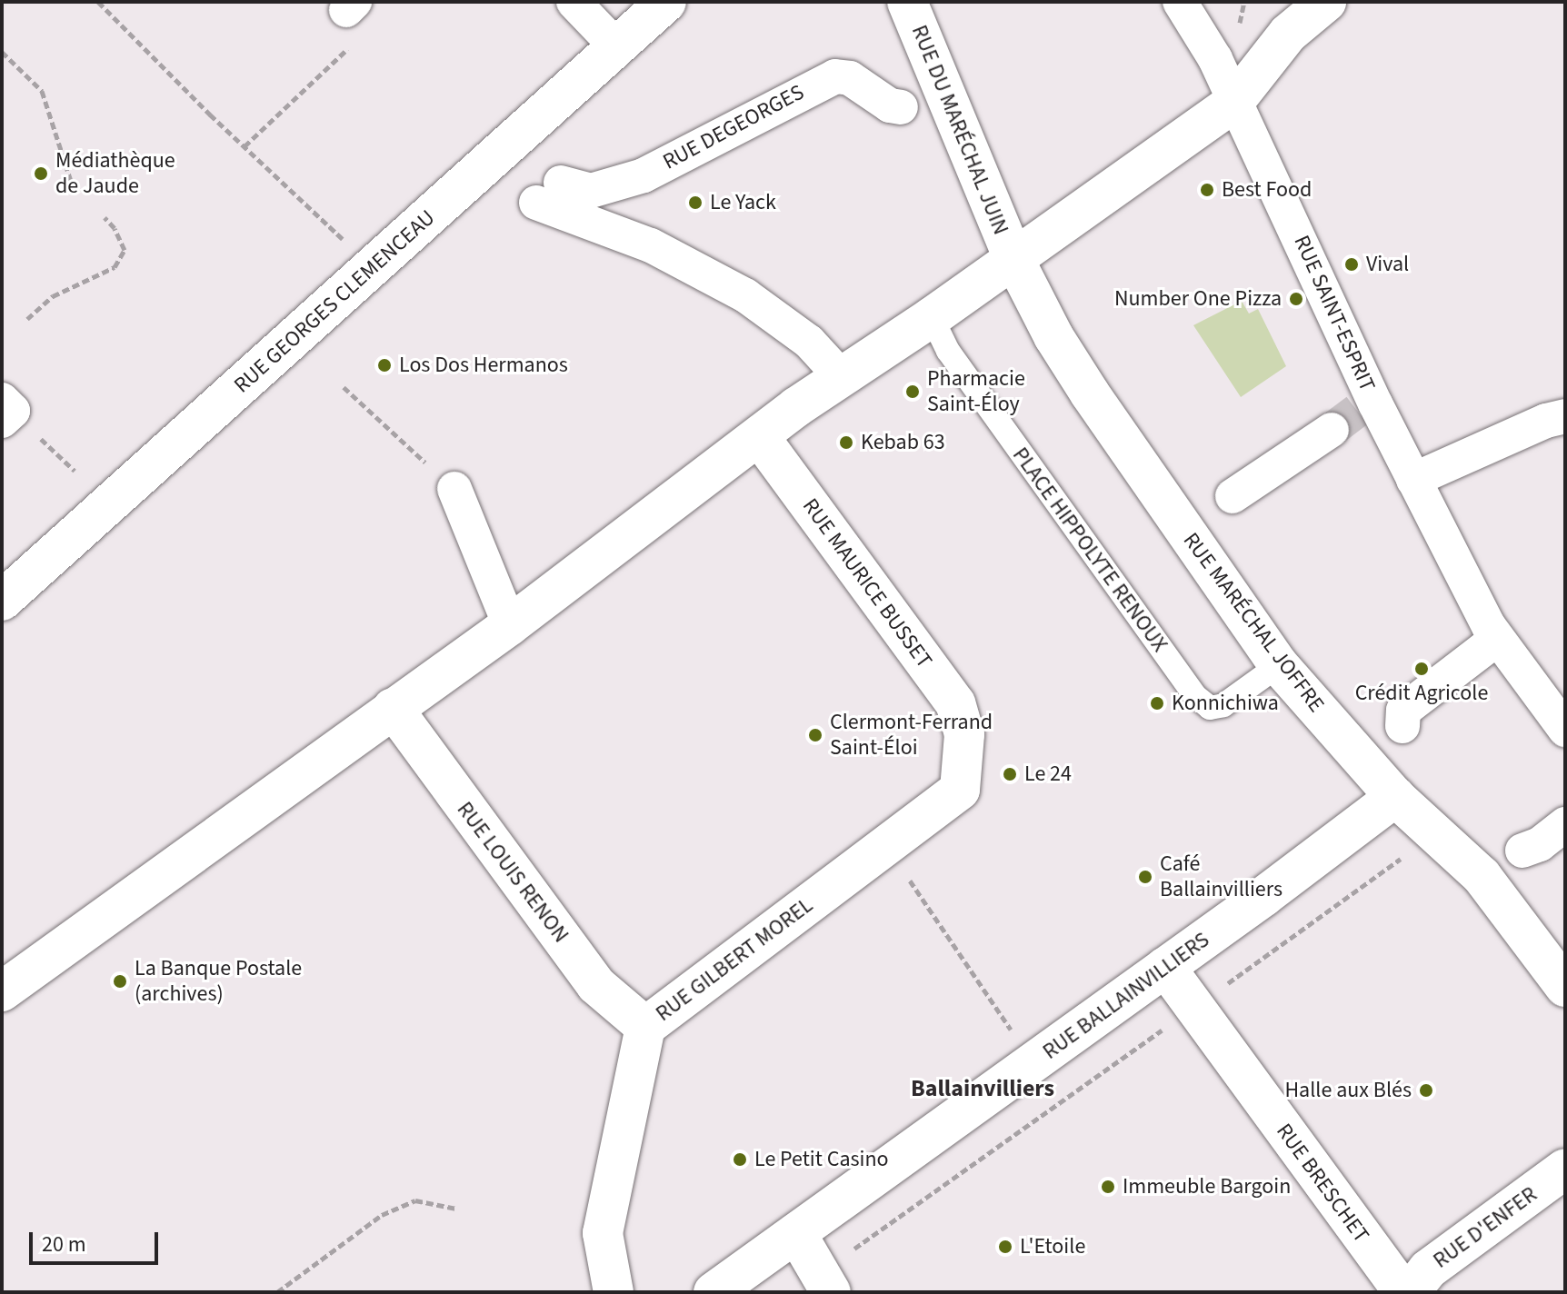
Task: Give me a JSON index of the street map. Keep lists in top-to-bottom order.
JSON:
{
  "streets": {
    "street": [
      "RUE DEGEORGES",
      "RUE DU MARÉCHAL JUIN",
      "RUE GEORGES CLEMENCEAU",
      "RUE SAINT-ESPRIT",
      "RUE MAURICE BUSSET",
      "RUE MARÉCHAL JOFFRE",
      "RUE LOUIS RENON",
      "RUE GILBERT MOREL",
      "RUE BALLAINVILLIERS",
      "RUE BRESCHET",
      "RUE D'ENFER"
    ],
    "lane": ["PLACE HIPPOLYTE RENOUX"]
  },
  "crossings": [
    ["RUE DU MARÉCHAL JUIN", "RUE MARÉCHAL JOFFRE"],
    ["PLACE HIPPOLYTE RENOUX", "RUE MARÉCHAL JOFFRE"],
    ["RUE MAURICE BUSSET", "RUE GILBERT MOREL"],
    ["RUE MARÉCHAL JOFFRE", "RUE BALLAINVILLIERS"],
    ["RUE LOUIS RENON", "RUE GILBERT MOREL"],
    ["RUE BALLAINVILLIERS", "RUE BRESCHET"]
  ],
  "districts": ["Ballainvilliers"],
  "places": [
    "Médiathèque de Jaude",
    "Best Food",
    "Le Yack",
    "Vival",
    "Number One Pizza",
    "Los Dos Hermanos",
    "Pharmacie Saint-Éloy",
    "Kebab 63",
    "Crédit Agricole",
    "Konnichiwa",
    "Clermont-Ferrand Saint-Éloi",
    "Le 24",
    "Café Ballainvilliers",
    "La Banque Postale (archives)",
    "Halle aux Blés",
    "Le Petit Casino",
    "Immeuble Bargoin",
    "L'Etoile"
  ],
  "scale_bar": "20 m"
}
